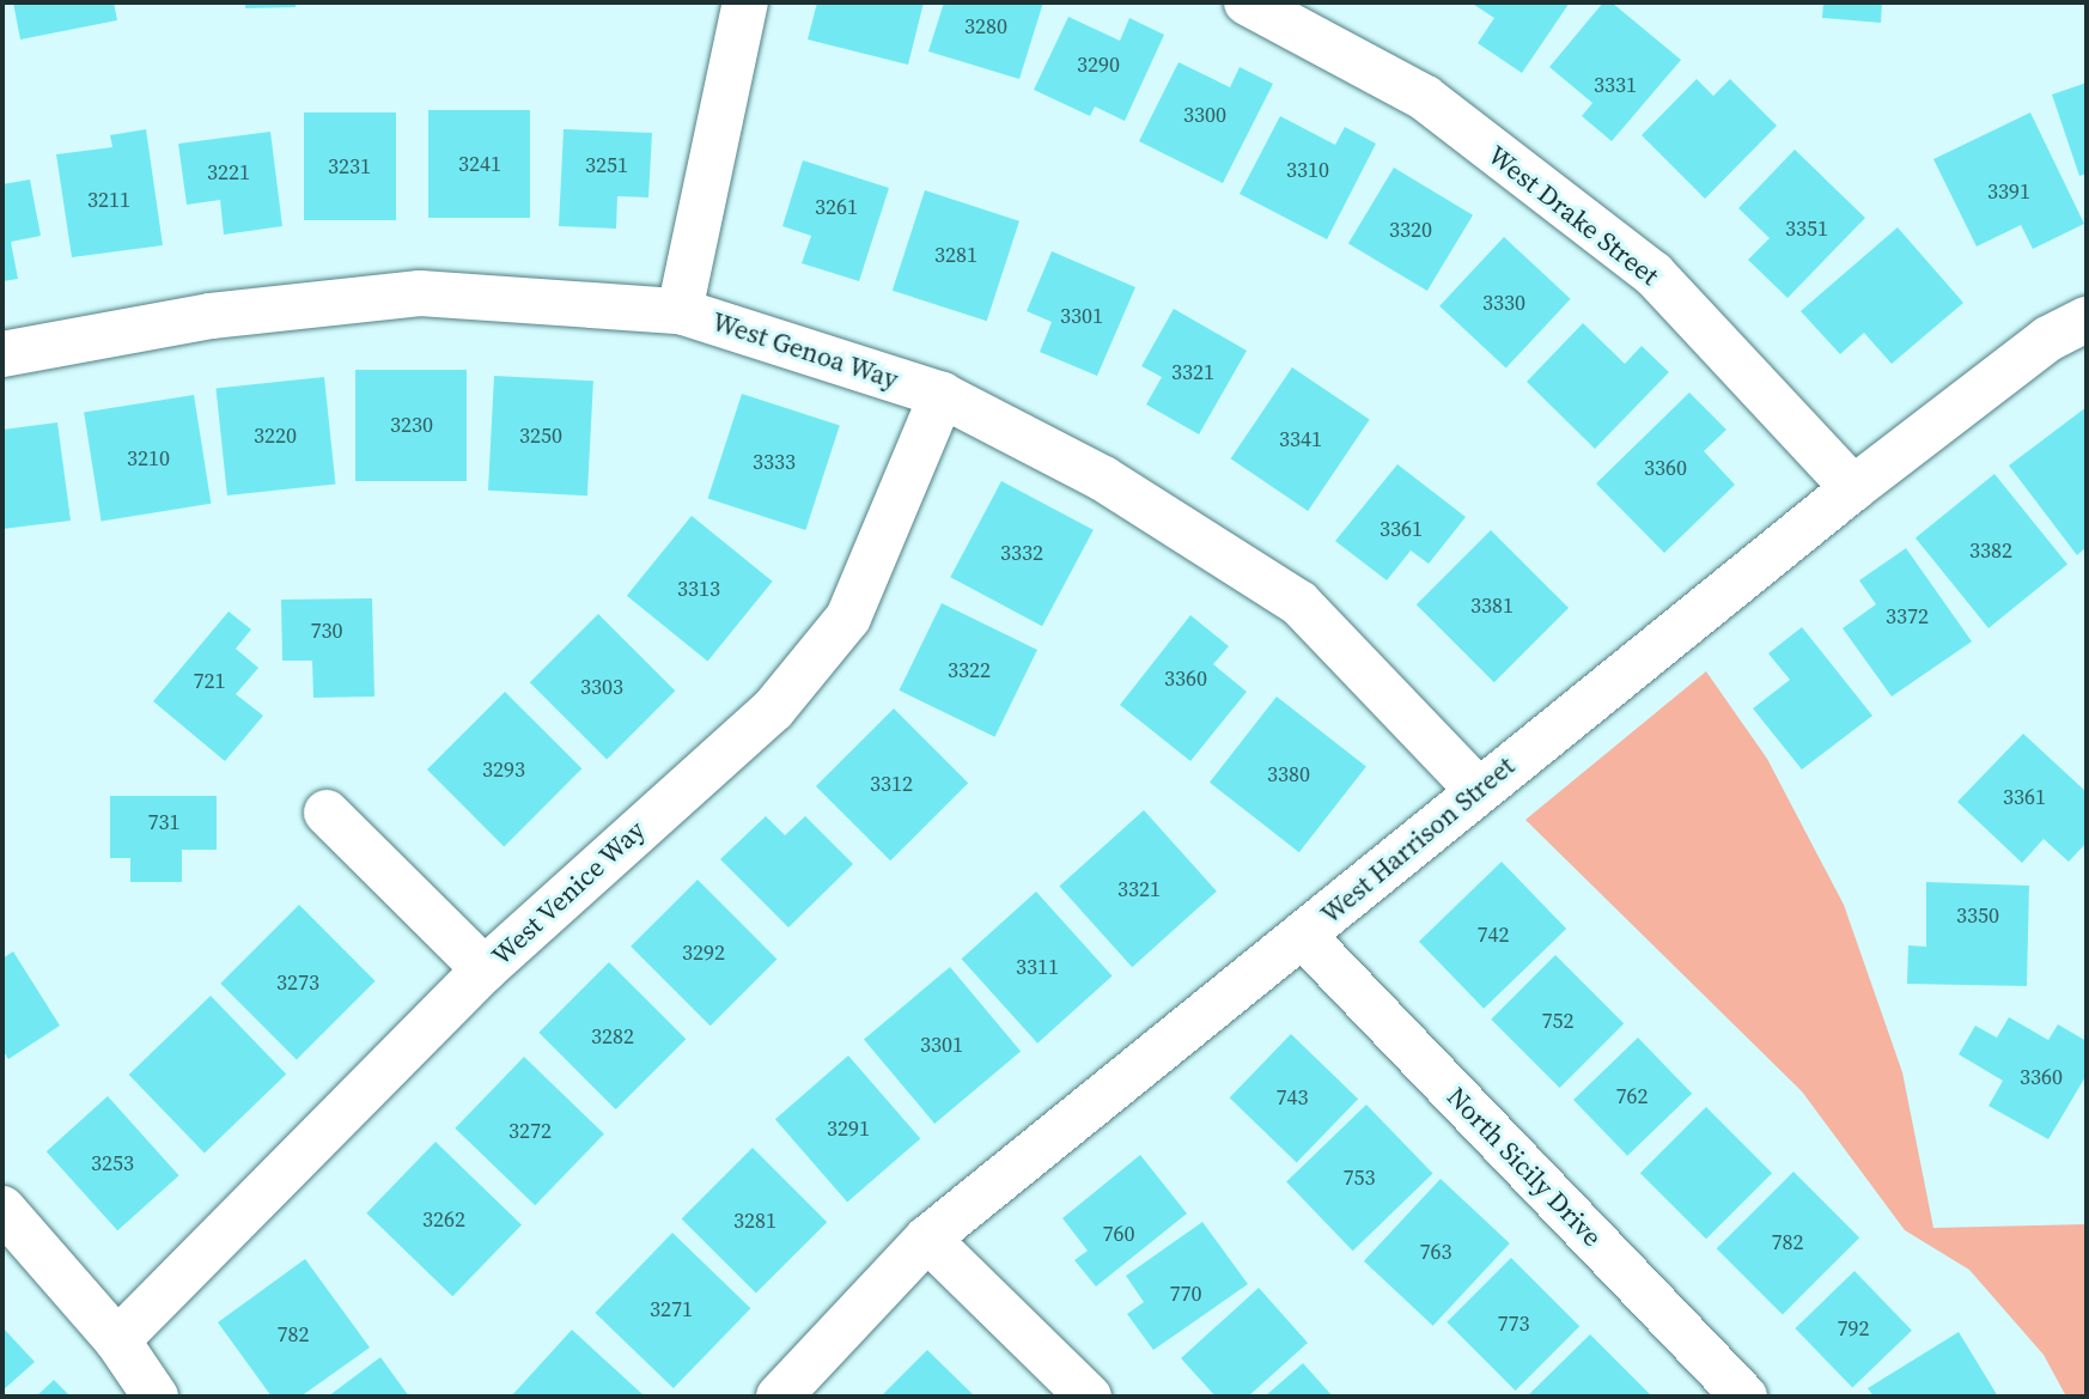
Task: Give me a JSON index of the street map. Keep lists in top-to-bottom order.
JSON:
{
  "streets": {
    "street": [
      "West Drake Street",
      "West Genoa Way",
      "West Harrison Street",
      "West Venice Way",
      "North Sicily Drive"
    ]
  },
  "crossings": [
    ["West Drake Street", "West Harrison Street"],
    ["West Genoa Way", "West Harrison Street"],
    ["West Genoa Way", "West Venice Way"],
    ["West Harrison Street", "North Sicily Drive"]
  ],
  "house_numbers": [
    "3280",
    "3290",
    "3331",
    "3300",
    "3241",
    "3251",
    "3231",
    "3310",
    "3221",
    "3391",
    "3211",
    "3261",
    "3351",
    "3320",
    "3281",
    "3330",
    "3301",
    "3321",
    "3230",
    "3220",
    "3250",
    "3341",
    "3210",
    "3333",
    "3360",
    "3361",
    "3382",
    "3332",
    "3313",
    "3381",
    "3372",
    "730",
    "3322",
    "3360",
    "721",
    "3303",
    "3293",
    "3380",
    "3312",
    "3361",
    "731",
    "3321",
    "3350",
    "742",
    "3292",
    "3311",
    "3273",
    "752",
    "3282",
    "3301",
    "3360",
    "762",
    "743",
    "3291",
    "3272",
    "3253",
    "753",
    "3262",
    "3281",
    "760",
    "782",
    "763",
    "770",
    "3271",
    "773",
    "792",
    "782"
  ]
}
